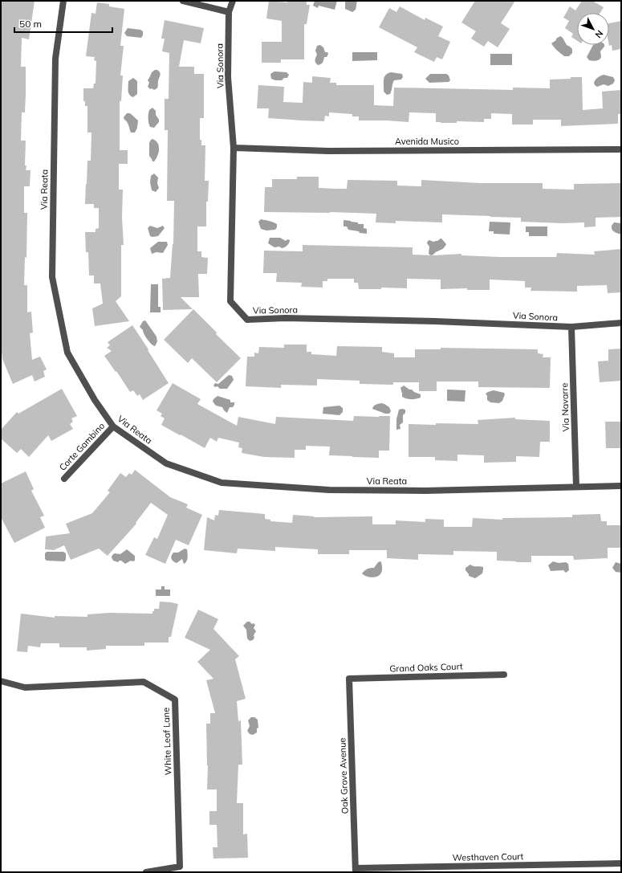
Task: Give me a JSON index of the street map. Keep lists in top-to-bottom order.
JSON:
{
  "streets": {
    "street": [
      "Via Sonora",
      "Avenida Musico",
      "Via Reata",
      "Via Navarre",
      "Corte Gambino",
      "Grand Oaks Court",
      "White Leaf Lane",
      "Oak Grove Avenue",
      "Westhaven Court"
    ]
  },
  "crossings": [
    ["Via Sonora", "Avenida Musico"],
    ["Via Sonora", "Via Navarre"],
    ["Via Reata", "Via Navarre"],
    ["Via Reata", "Corte Gambino"],
    ["Grand Oaks Court", "Oak Grove Avenue"],
    ["Oak Grove Avenue", "Westhaven Court"]
  ],
  "scale_bar": "50 m",
  "north": "bottom right"
}
